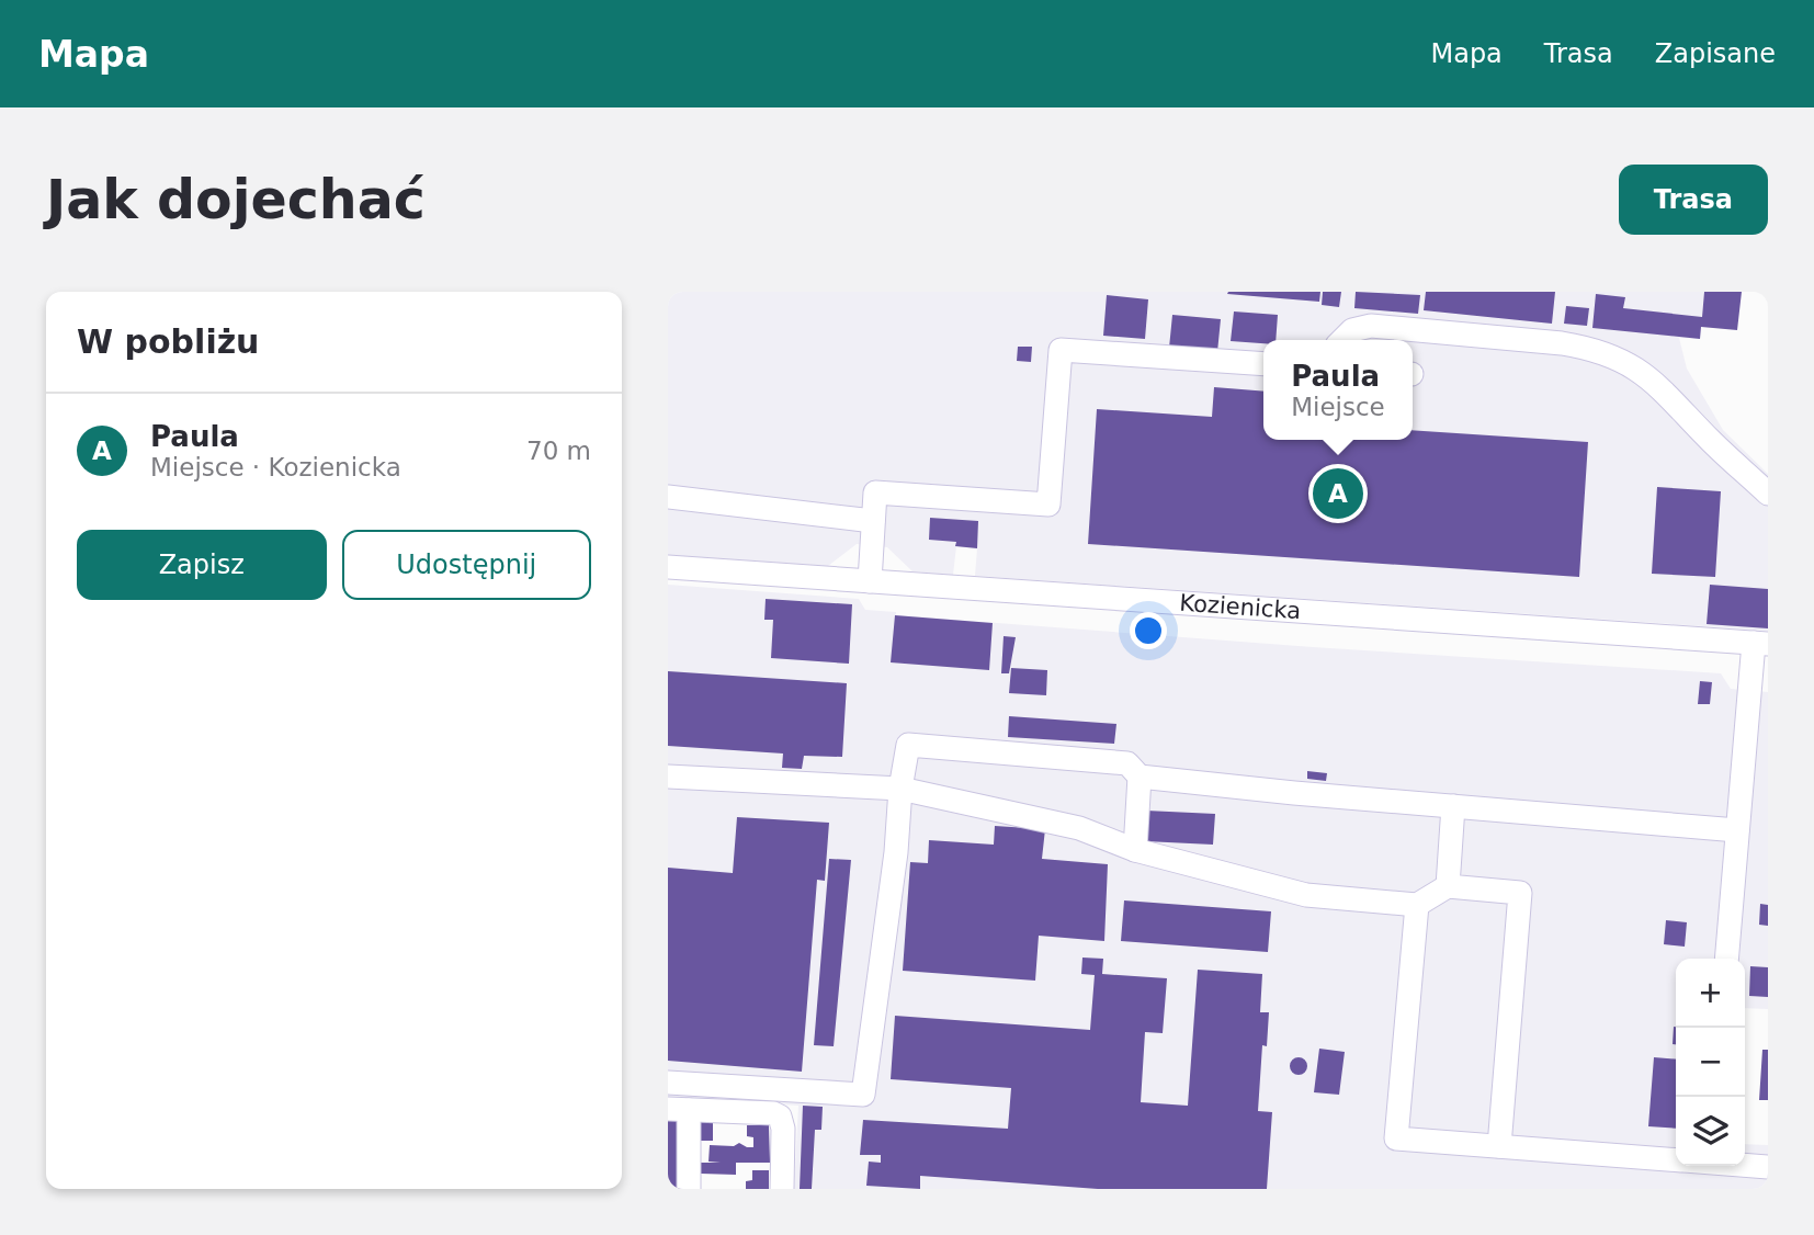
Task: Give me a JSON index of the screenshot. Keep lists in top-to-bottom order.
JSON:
{
  "streets": {
    "street": ["Kozienicka"]
  },
  "page": {
    "header": "Mapa",
    "nav": ["Mapa", "Trasa", "Zapisane"],
    "buttons": [
      "Trasa",
      ["Zapisz", "Udostępnij"]
    ],
    "title": "Jak dojechać",
    "heading": "W pobliżu",
    "popup": ["Paula", "Miejsce"],
    "list": [
      {
        "mark": "A",
        "name": "Paula",
        "note": "Miejsce · Kozienicka",
        "value": "70 m"
      }
    ],
    "pins": "A",
    "map_buttons": ["+", "−"]
  }
}
